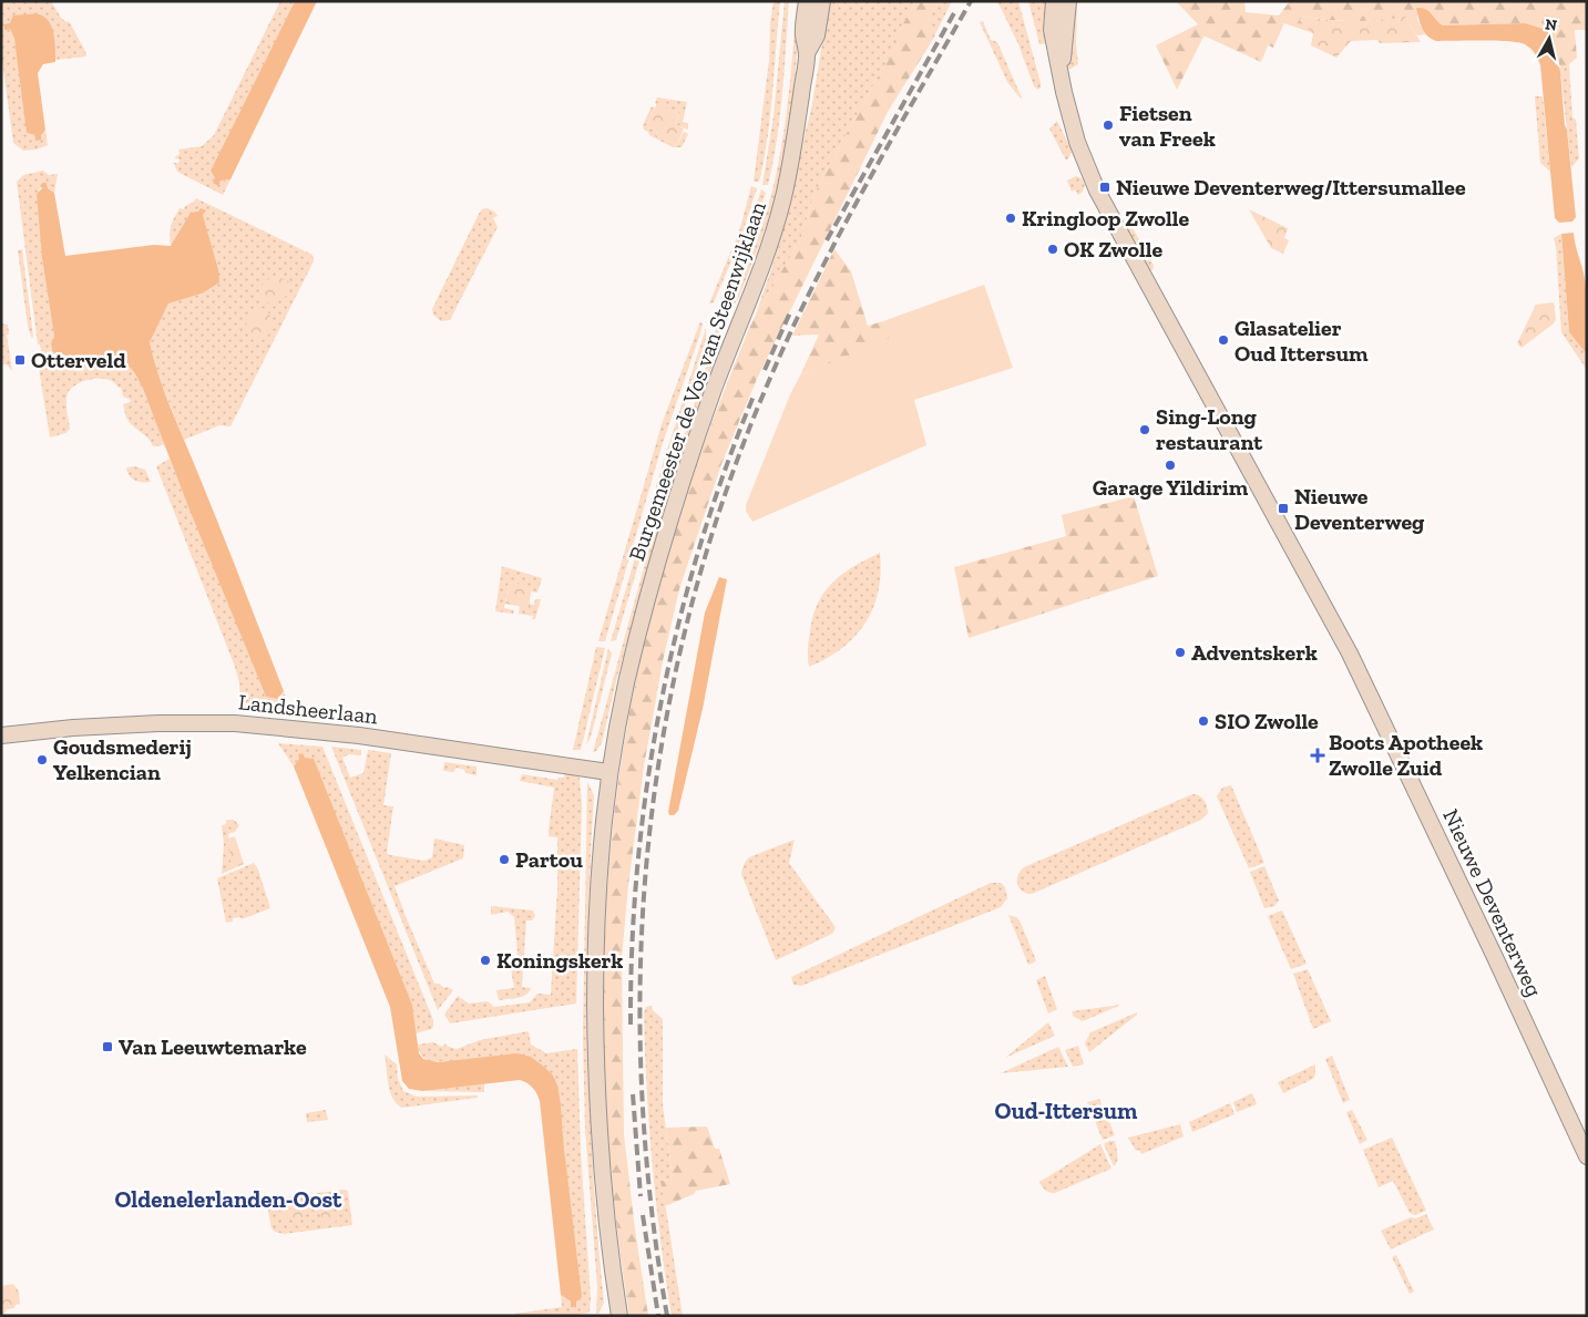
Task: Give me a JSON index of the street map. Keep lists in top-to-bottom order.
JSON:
{
  "streets": {
    "street": ["Burgemeester de Vos van Steenwijklaan", "Landsheerlaan", "Nieuwe Deventerweg"]
  },
  "crossings": [
    ["Burgemeester de Vos van Steenwijklaan", "Landsheerlaan"]
  ],
  "districts": ["Oud-Ittersum", "Oldenelerlanden-Oost"],
  "places": {
    "other": [
      "Fietsen van Freek",
      "Kringloop Zwolle",
      "OK Zwolle",
      "Glasatelier Oud Ittersum",
      "Sing-Long restaurant",
      "Garage Yildirim",
      "Adventskerk",
      "SIO Zwolle",
      "Goudsmederij Yelkencian",
      "Partou",
      "Koningskerk"
    ],
    "transit": [
      "Nieuwe Deventerweg/Ittersumallee",
      "Otterveld",
      "Nieuwe Deventerweg",
      "Van Leeuwtemarke"
    ],
    "health": ["Boots Apotheek Zwolle Zuid"]
  },
  "north": "top"
}
